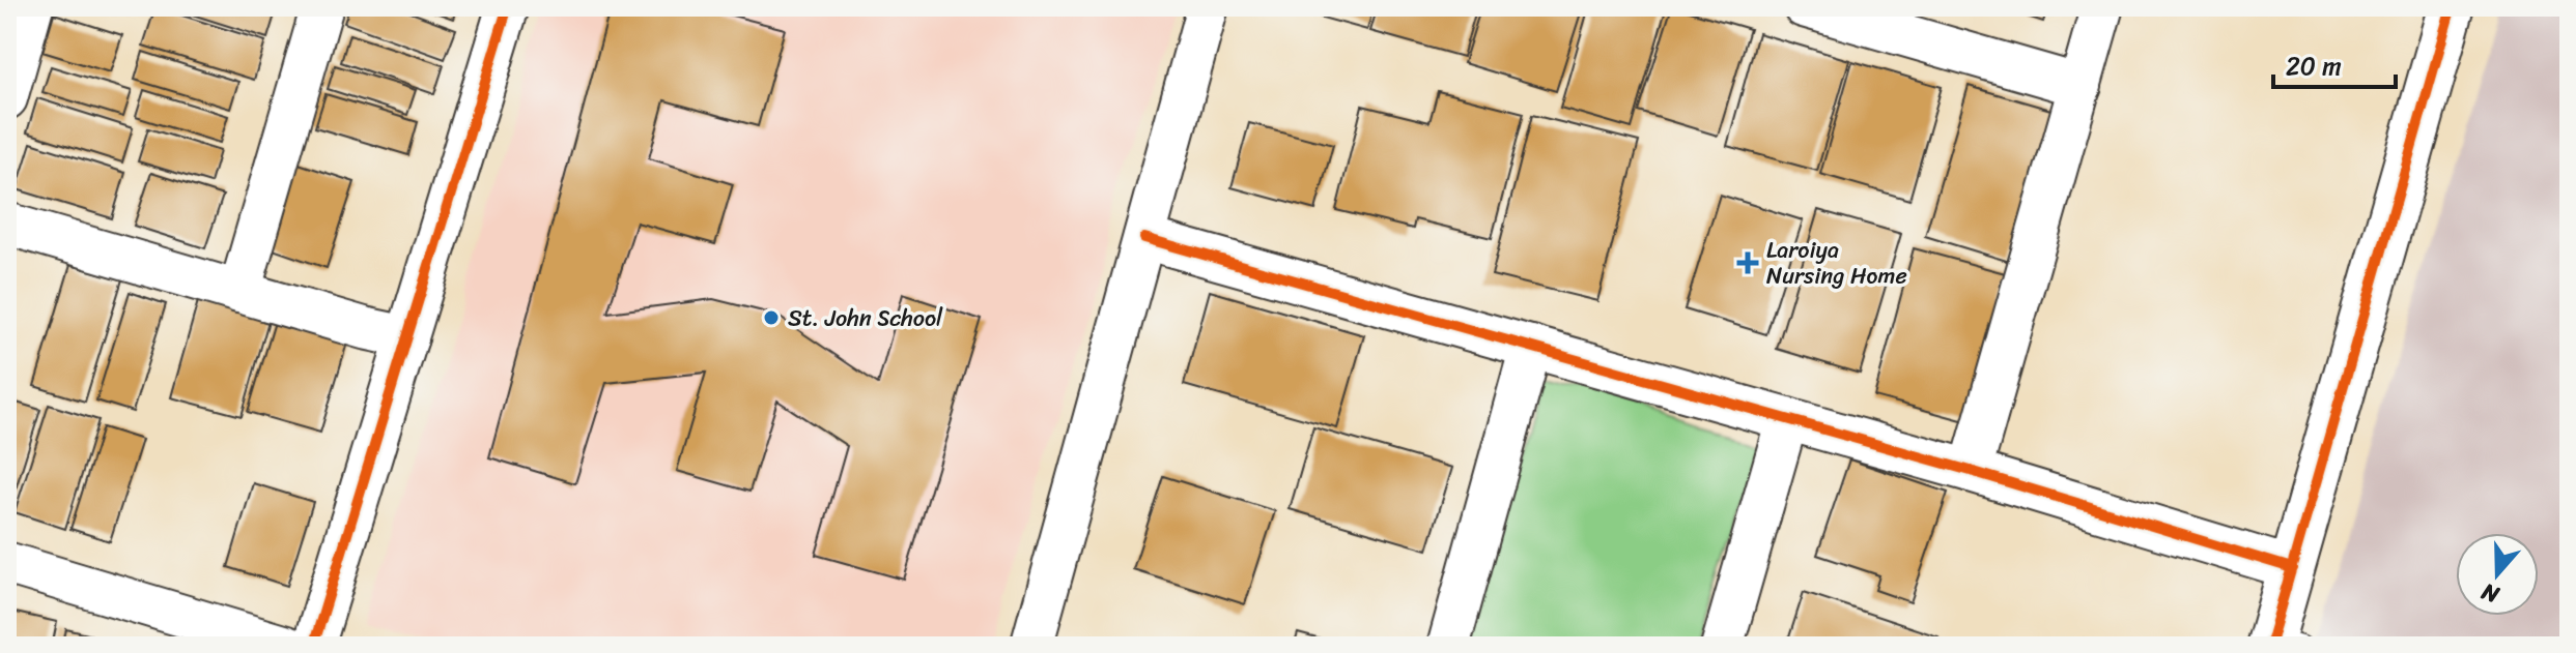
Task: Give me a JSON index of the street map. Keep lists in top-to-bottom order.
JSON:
{
  "places": {
    "health": ["Laroiya Nursing Home"],
    "other": ["St. John School"]
  },
  "scale_bar": "20 m",
  "north": "bottom"
}
